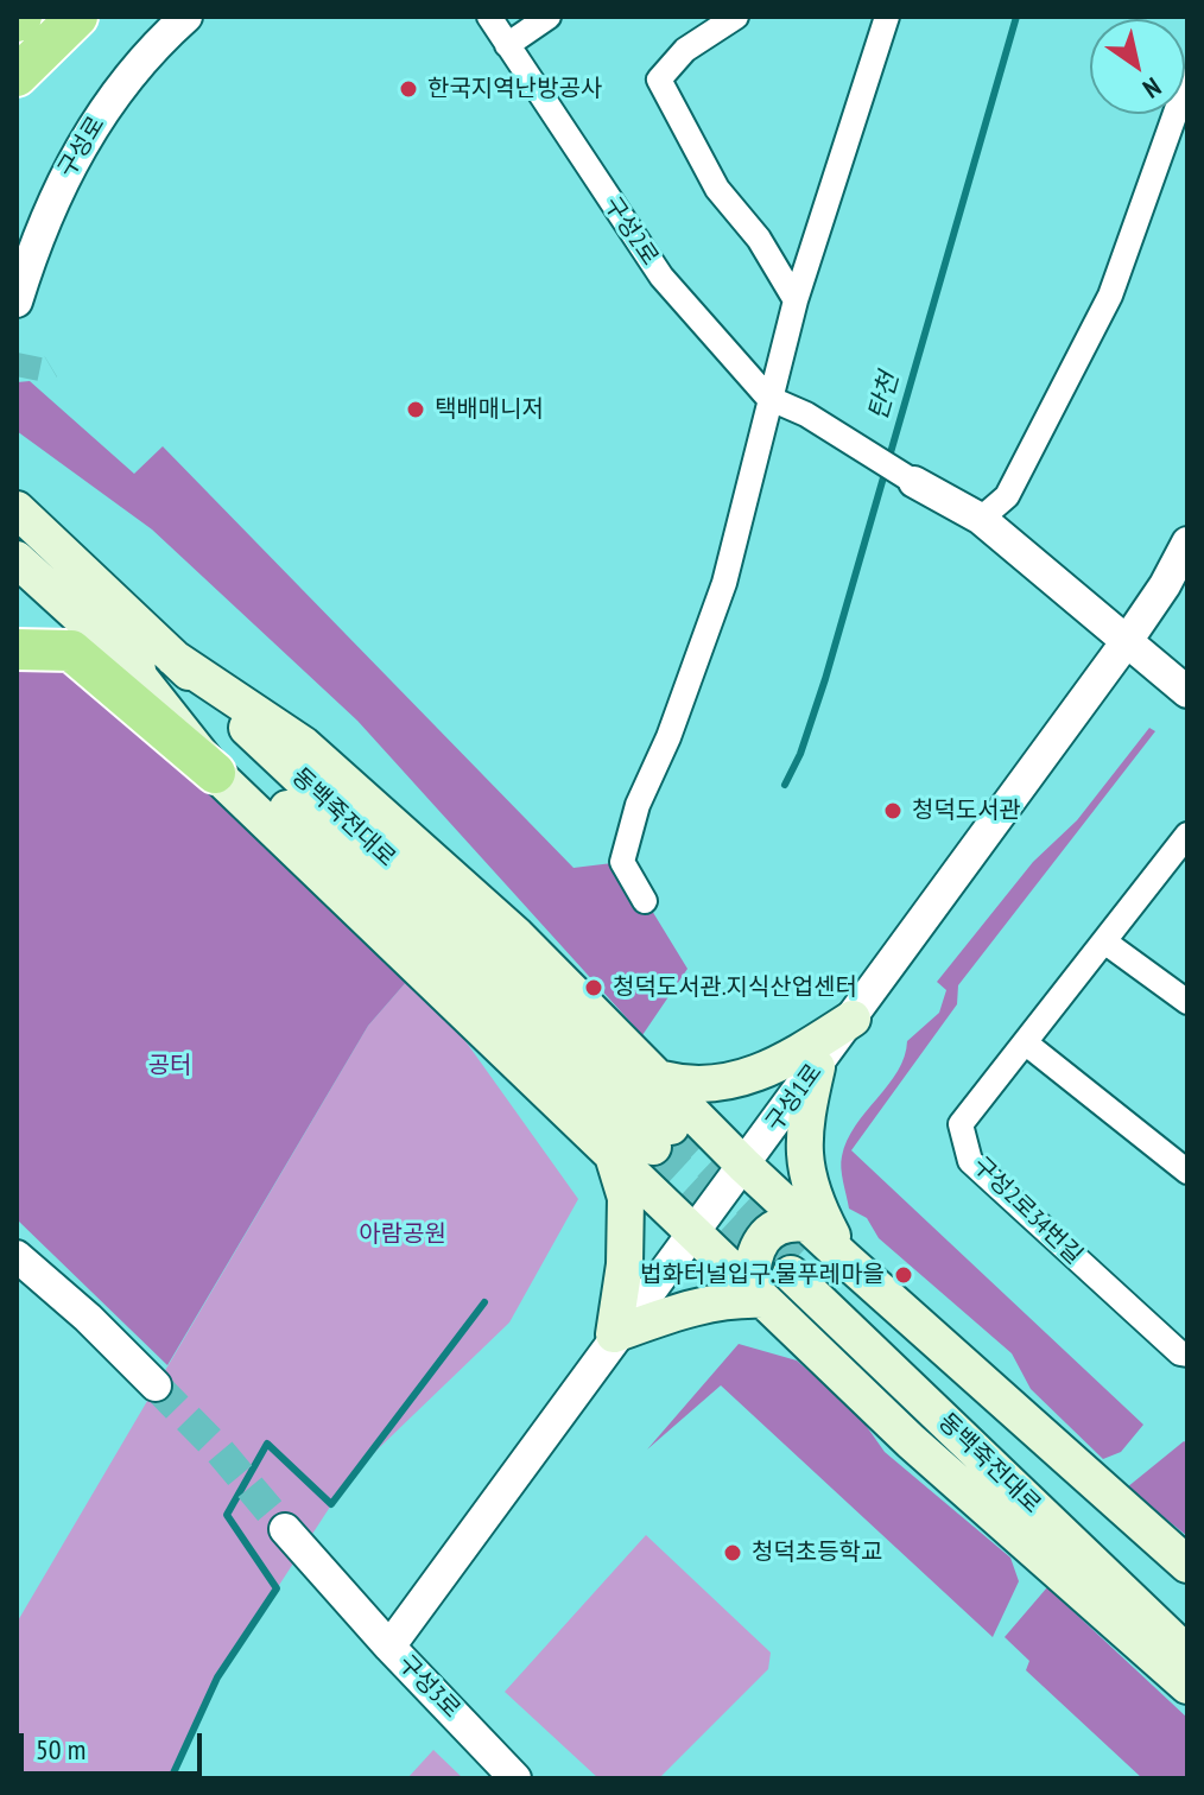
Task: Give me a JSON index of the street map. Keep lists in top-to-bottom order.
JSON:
{
  "streets": {
    "main road": ["동백죽전대로"],
    "street": [
      "구성로",
      "구성2로",
      "구성1로",
      "구성2로34번길",
      "구성3로"
    ]
  },
  "crossings": [
    ["구성1로", "구성3로"]
  ],
  "water": ["탄천"],
  "parks": ["공터", "아람공원"],
  "places": [
    "한국지역난방공사",
    "택배매니저",
    "청덕도서관",
    "청덕도서관.지식산업센터",
    "법화터널입구.물푸레마을",
    "청덕초등학교"
  ],
  "scale_bar": "50 m",
  "north": "bottom right"
}
